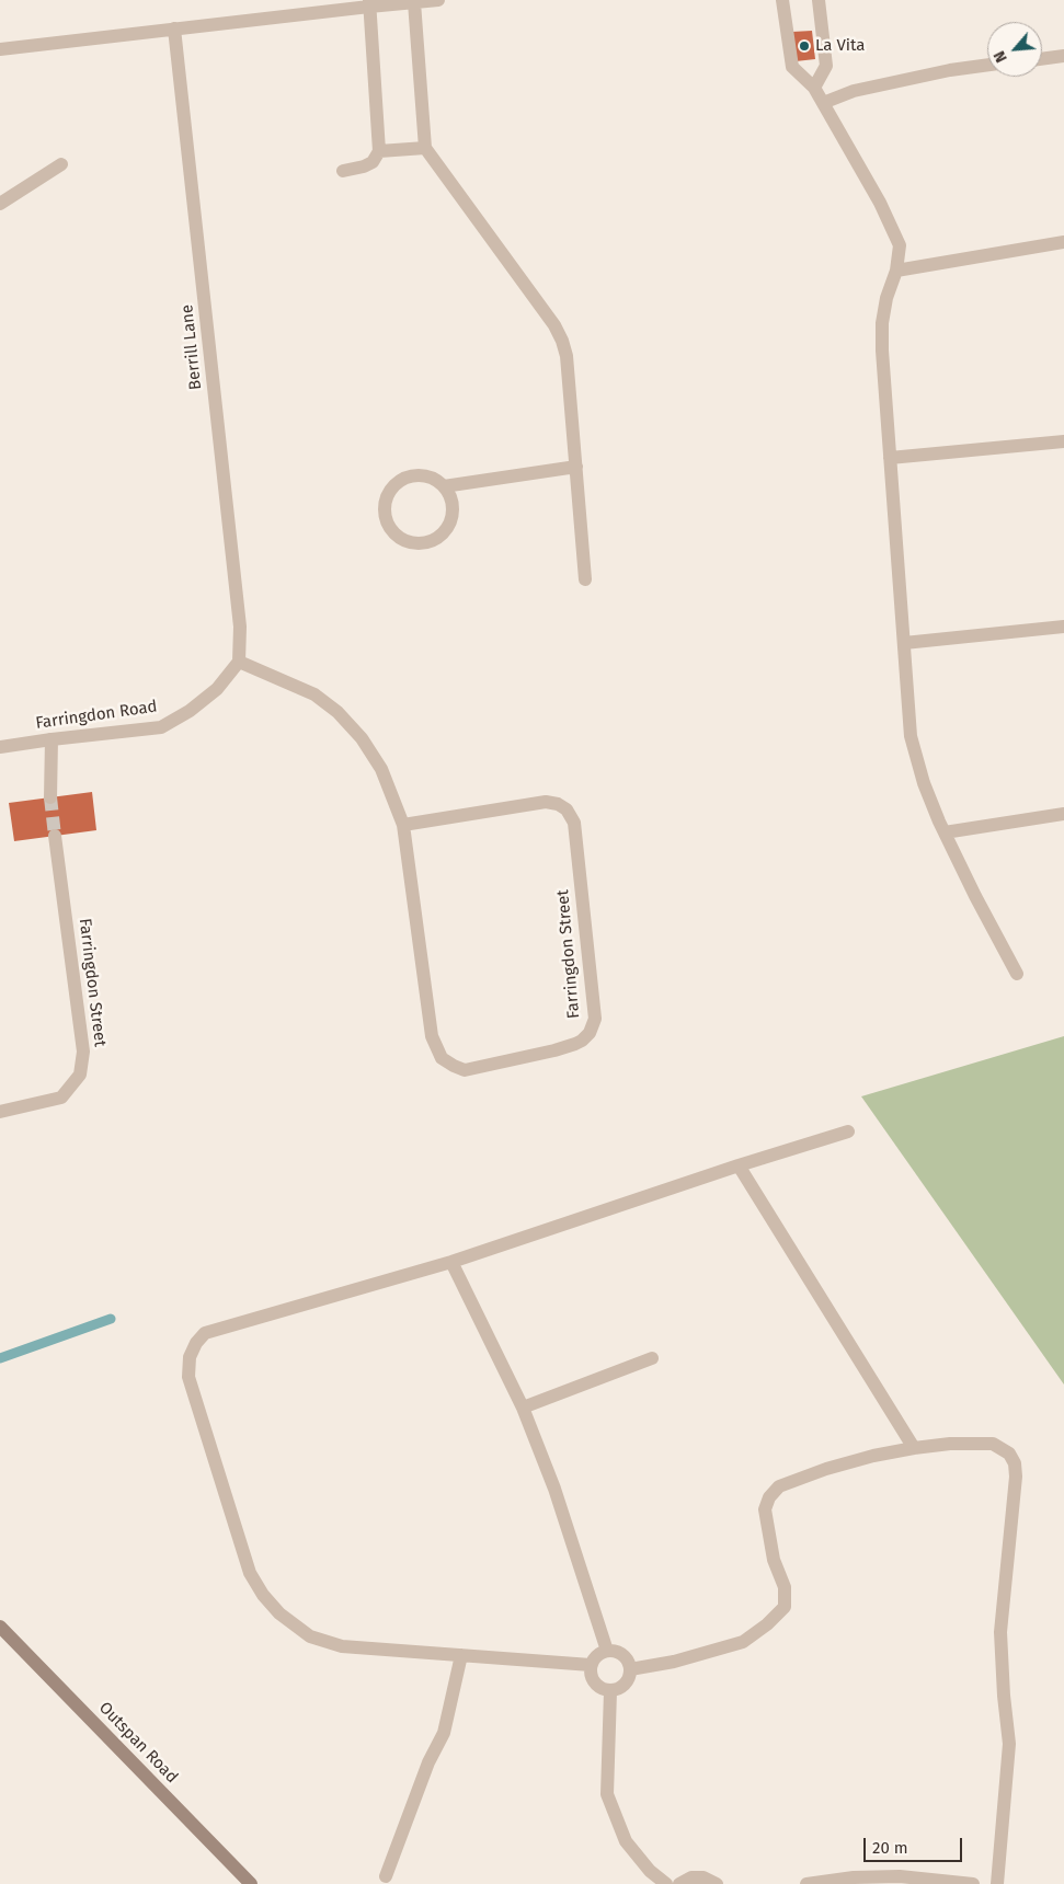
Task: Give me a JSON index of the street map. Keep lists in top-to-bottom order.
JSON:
{
  "streets": {
    "street": [
      "Berrill Lane",
      "Farringdon Road",
      "Farringdon Street",
      "Outspan Road"
    ]
  },
  "crossings": [
    ["Berrill Lane", "Farringdon Road"],
    ["Berrill Lane", "Farringdon Street"],
    ["Farringdon Road", "Farringdon Street"]
  ],
  "places": ["La Vita"],
  "scale_bar": "20 m",
  "north": "bottom left"
}
